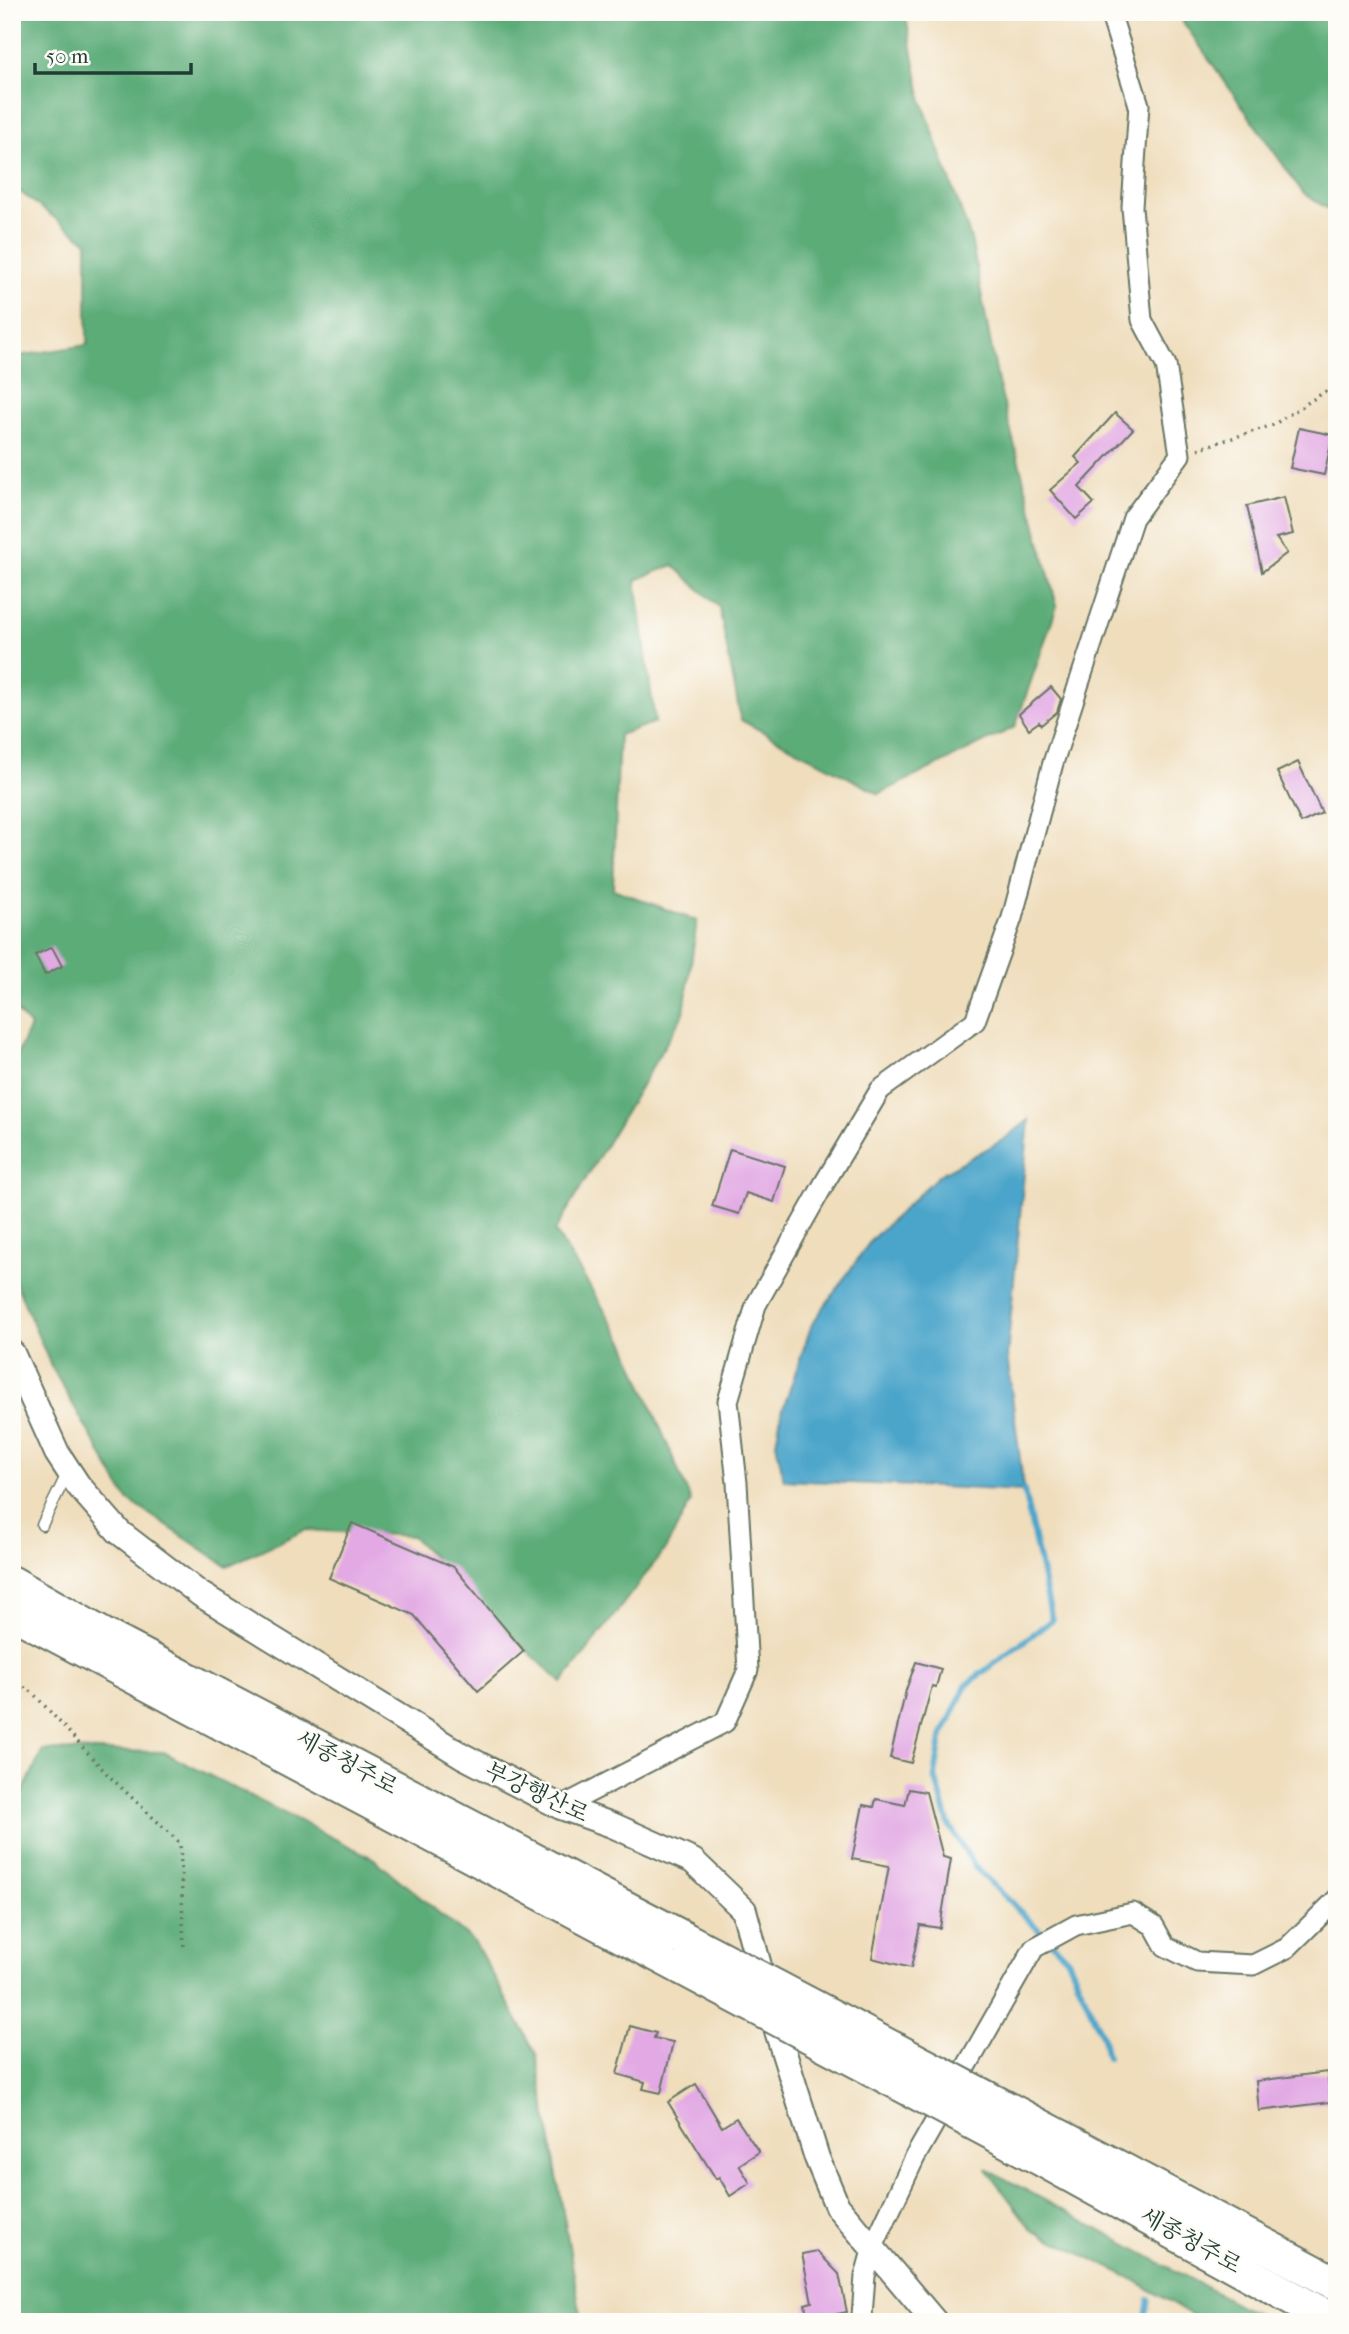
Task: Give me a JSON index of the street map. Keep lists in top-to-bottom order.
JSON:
{
  "streets": {
    "highway": ["세종청주로"],
    "street": ["부강행산로"]
  },
  "scale_bar": "50 m"
}
